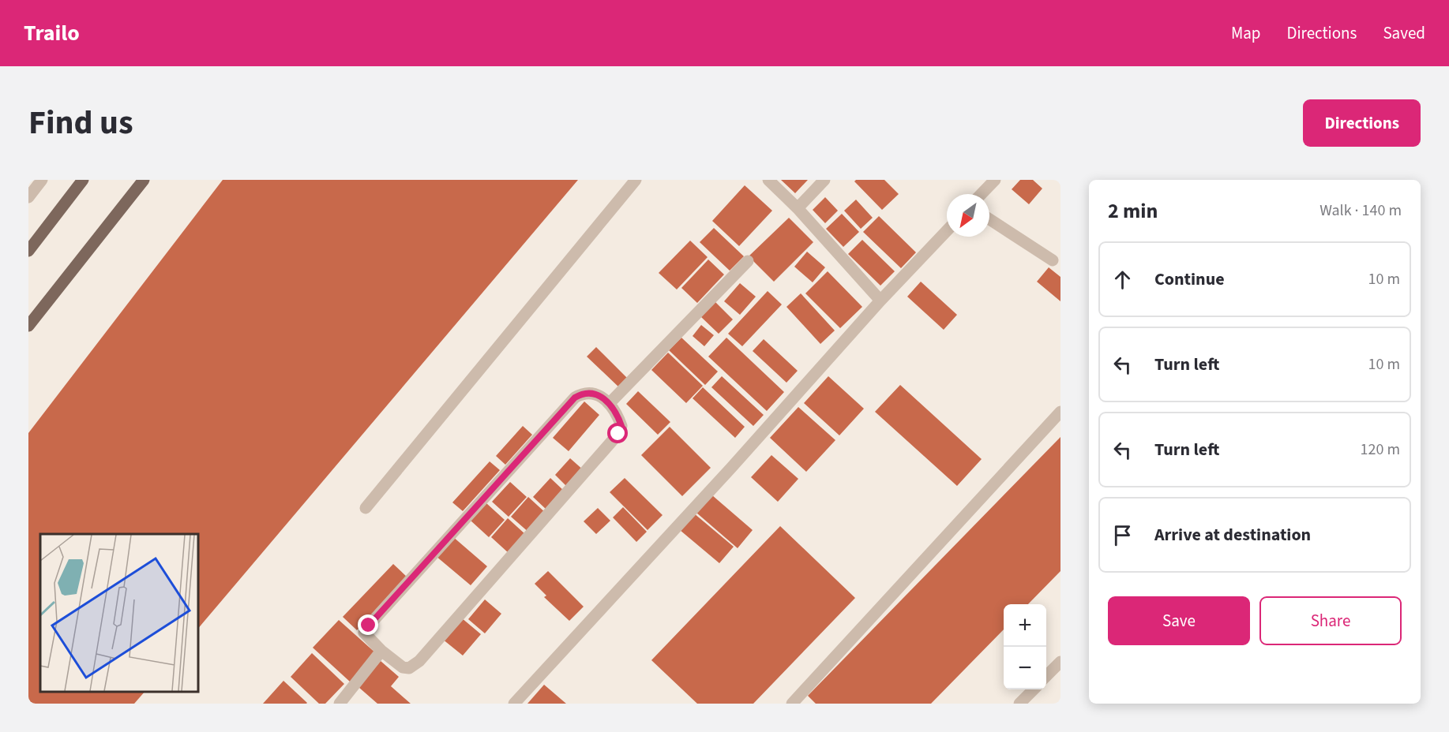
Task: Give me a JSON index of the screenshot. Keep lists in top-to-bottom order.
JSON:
{
  "north": "bottom left",
  "page": {
    "header": "Trailo",
    "nav": ["Map", "Directions", "Saved"],
    "title": "Find us",
    "buttons": [
      "Directions",
      ["Save", "Share"]
    ],
    "heading": ["2 min", "Walk · 140 m"],
    "list": [
      ["Continue", "10 m"],
      ["Turn left", "10 m"],
      ["Turn left", "120 m"],
      "Arrive at destination"
    ],
    "map_buttons": ["+", "−"]
  }
}
